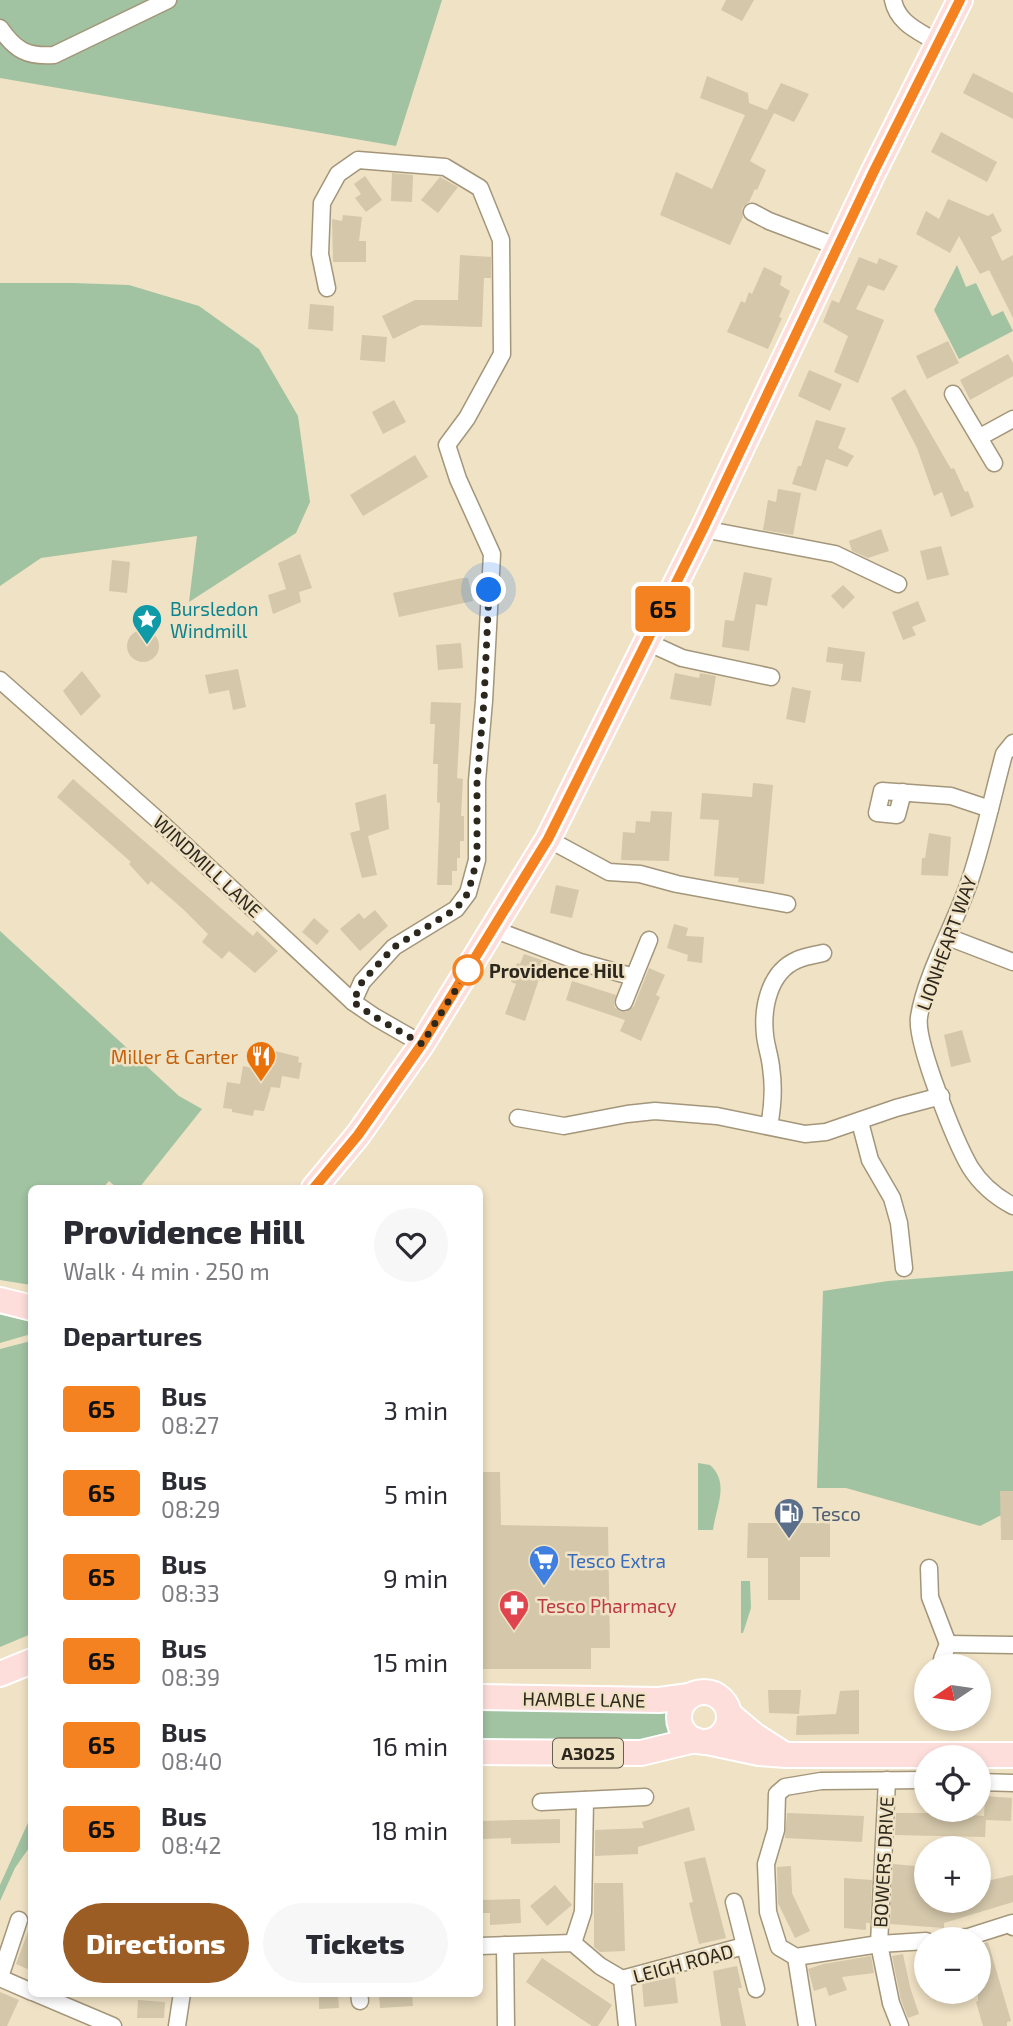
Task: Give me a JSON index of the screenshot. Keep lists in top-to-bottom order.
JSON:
{
  "streets": {
    "main road": ["HAMBLE LANE", "A3025"],
    "street": [
      "WINDMILL LANE",
      "LIONHEART WAY",
      "BOWERS DRIVE",
      "LEIGH ROAD"
    ]
  },
  "crossings": [
    ["HAMBLE LANE", "A3025"]
  ],
  "places": {
    "place": ["Bursledon Windmill"],
    "other": ["Providence Hill"],
    "restaurant": ["Miller & Carter"],
    "fuel station": ["Tesco"],
    "supermarket": ["Tesco Extra"],
    "pharmacy": ["Tesco Pharmacy"]
  },
  "lines": ["bus line 65"],
  "north": "left",
  "page": {
    "on_map": "65",
    "heading": [
      ["Providence Hill", "Walk · 4 min · 250 m"],
      "Departures"
    ],
    "list": [
      {
        "mark": "65",
        "name": "Bus",
        "note": "08:27",
        "value": "3 min"
      },
      {
        "mark": "65",
        "name": "Bus",
        "note": "08:29",
        "value": "5 min"
      },
      {
        "mark": "65",
        "name": "Bus",
        "note": "08:33",
        "value": "9 min"
      },
      {
        "mark": "65",
        "name": "Bus",
        "note": "08:39",
        "value": "15 min"
      },
      {
        "mark": "65",
        "name": "Bus",
        "note": "08:40",
        "value": "16 min"
      },
      {
        "mark": "65",
        "name": "Bus",
        "note": "08:42",
        "value": "18 min"
      }
    ],
    "map_buttons": ["+", "−"],
    "buttons": ["Directions", "Tickets"]
  }
}
